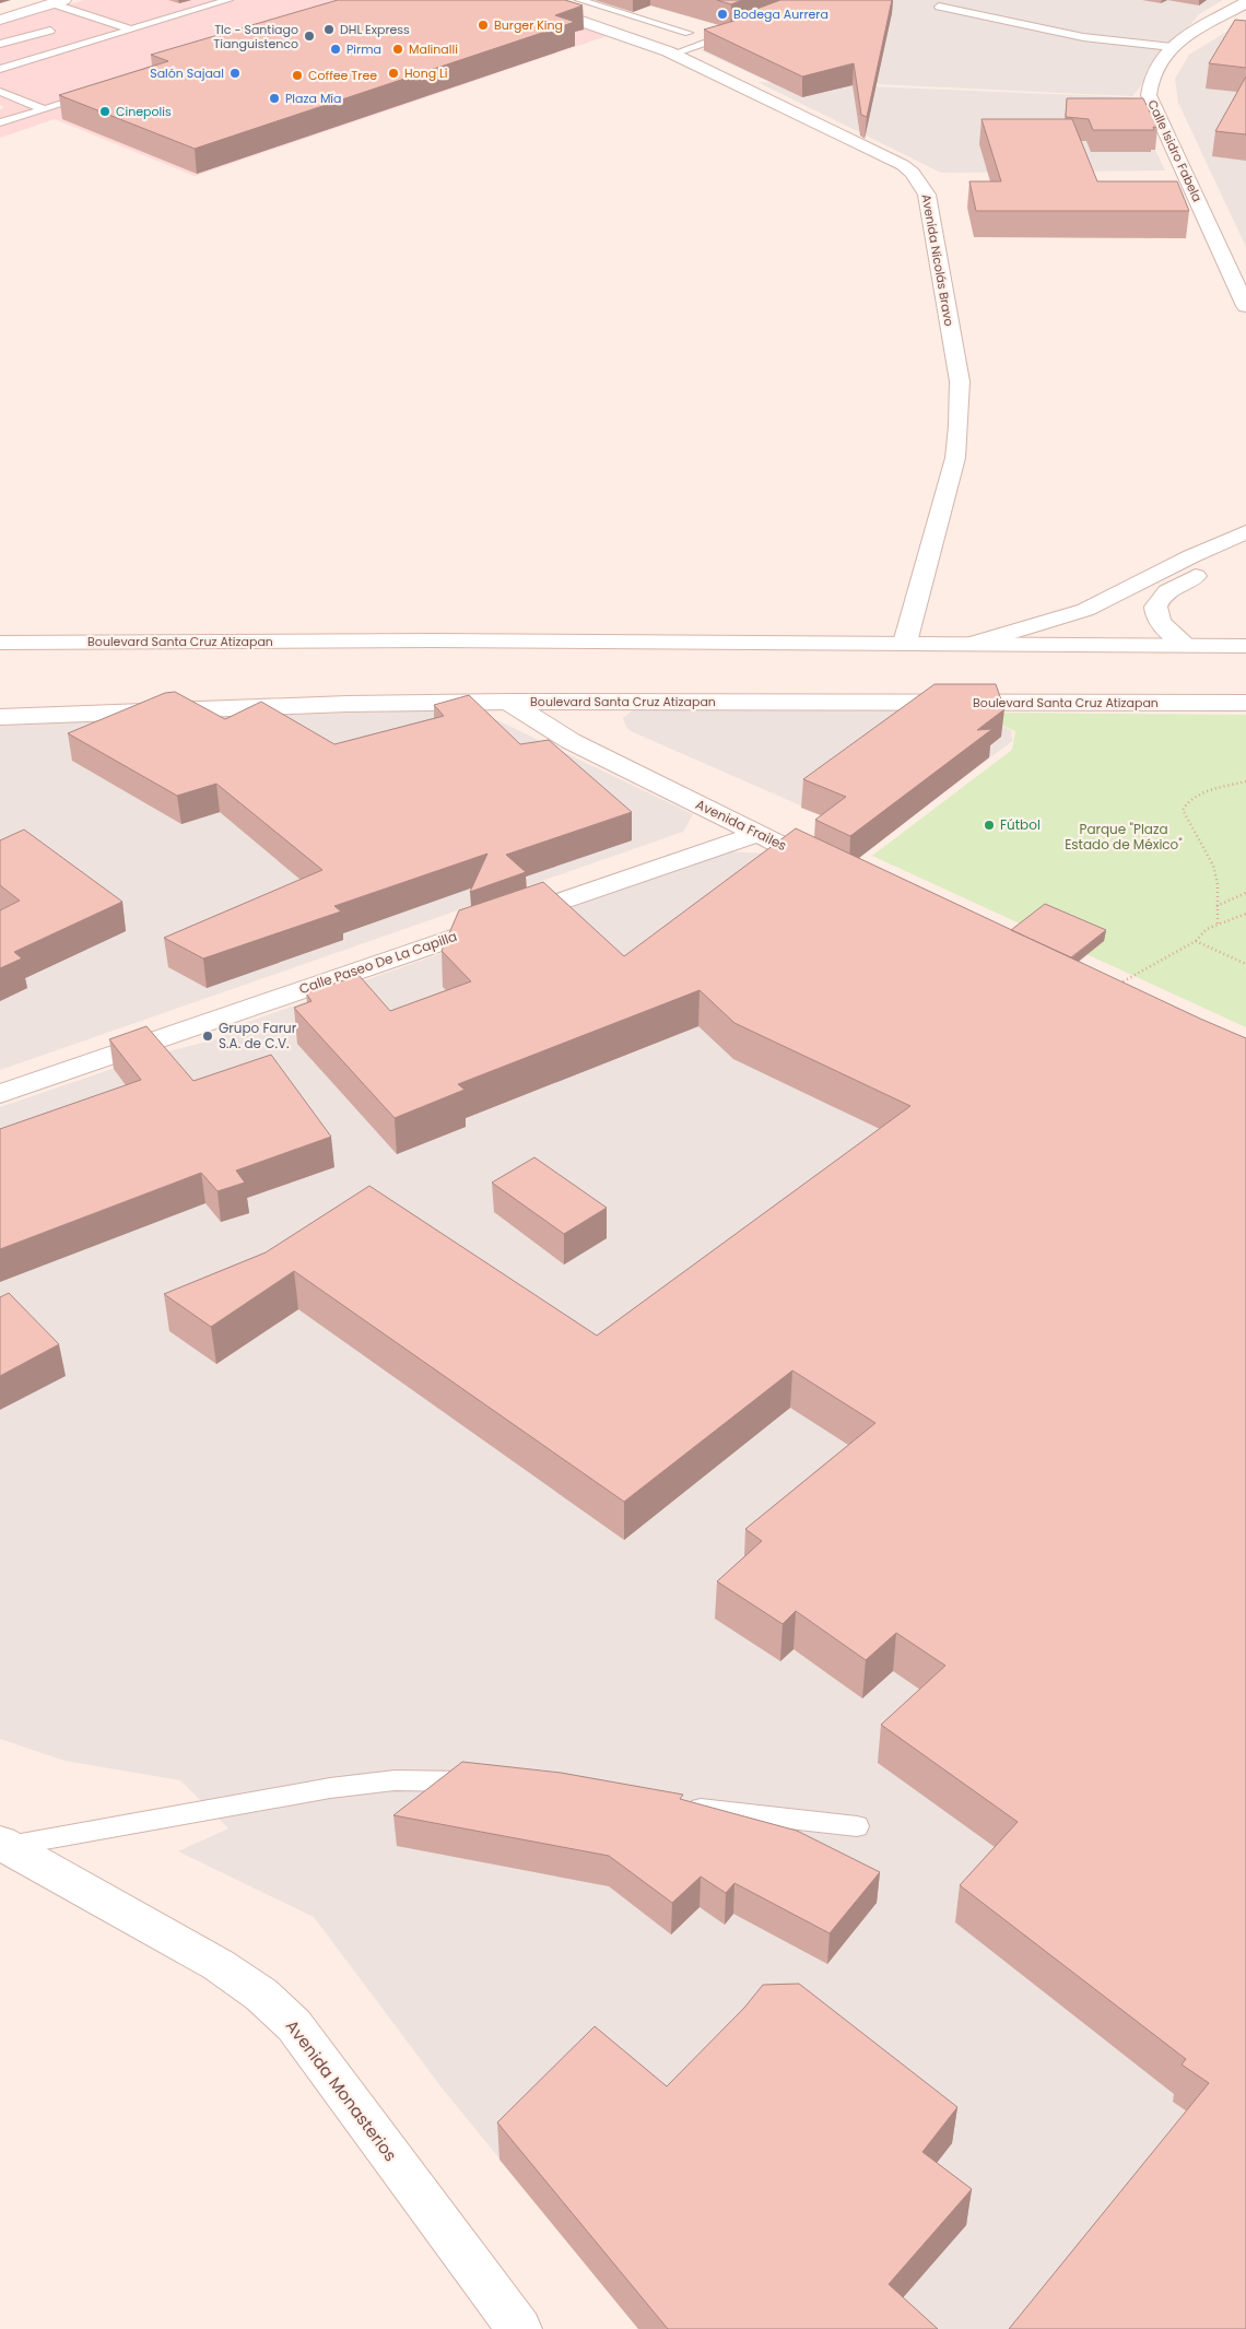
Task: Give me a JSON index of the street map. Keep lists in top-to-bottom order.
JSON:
{
  "streets": {
    "street": [
      "Calle Isidro Fabela",
      "Avenida Nicolás Bravo",
      "Boulevard Santa Cruz Atizapan",
      "Avenida Frailes",
      "Calle Paseo De La Capilla",
      "Avenida Monasterios"
    ]
  },
  "crossings": [
    ["Avenida Nicolás Bravo", "Boulevard Santa Cruz Atizapan"],
    ["Boulevard Santa Cruz Atizapan", "Avenida Frailes"],
    ["Avenida Frailes", "Calle Paseo De La Capilla"]
  ],
  "parks": ["Parque \"Plaza Estado de México\""],
  "places": [
    "Bodega Aurrera",
    "Burger King",
    "DHL Express",
    "Tlc - Santiago Tianguistenco",
    "Pirma",
    "Malinalli",
    "Salón Sajaal",
    "Hong Li",
    "Coffee Tree",
    "Plaza Mía",
    "Cinepolis",
    "Fútbol",
    "Grupo Farur S.A. de C.V."
  ]
}
